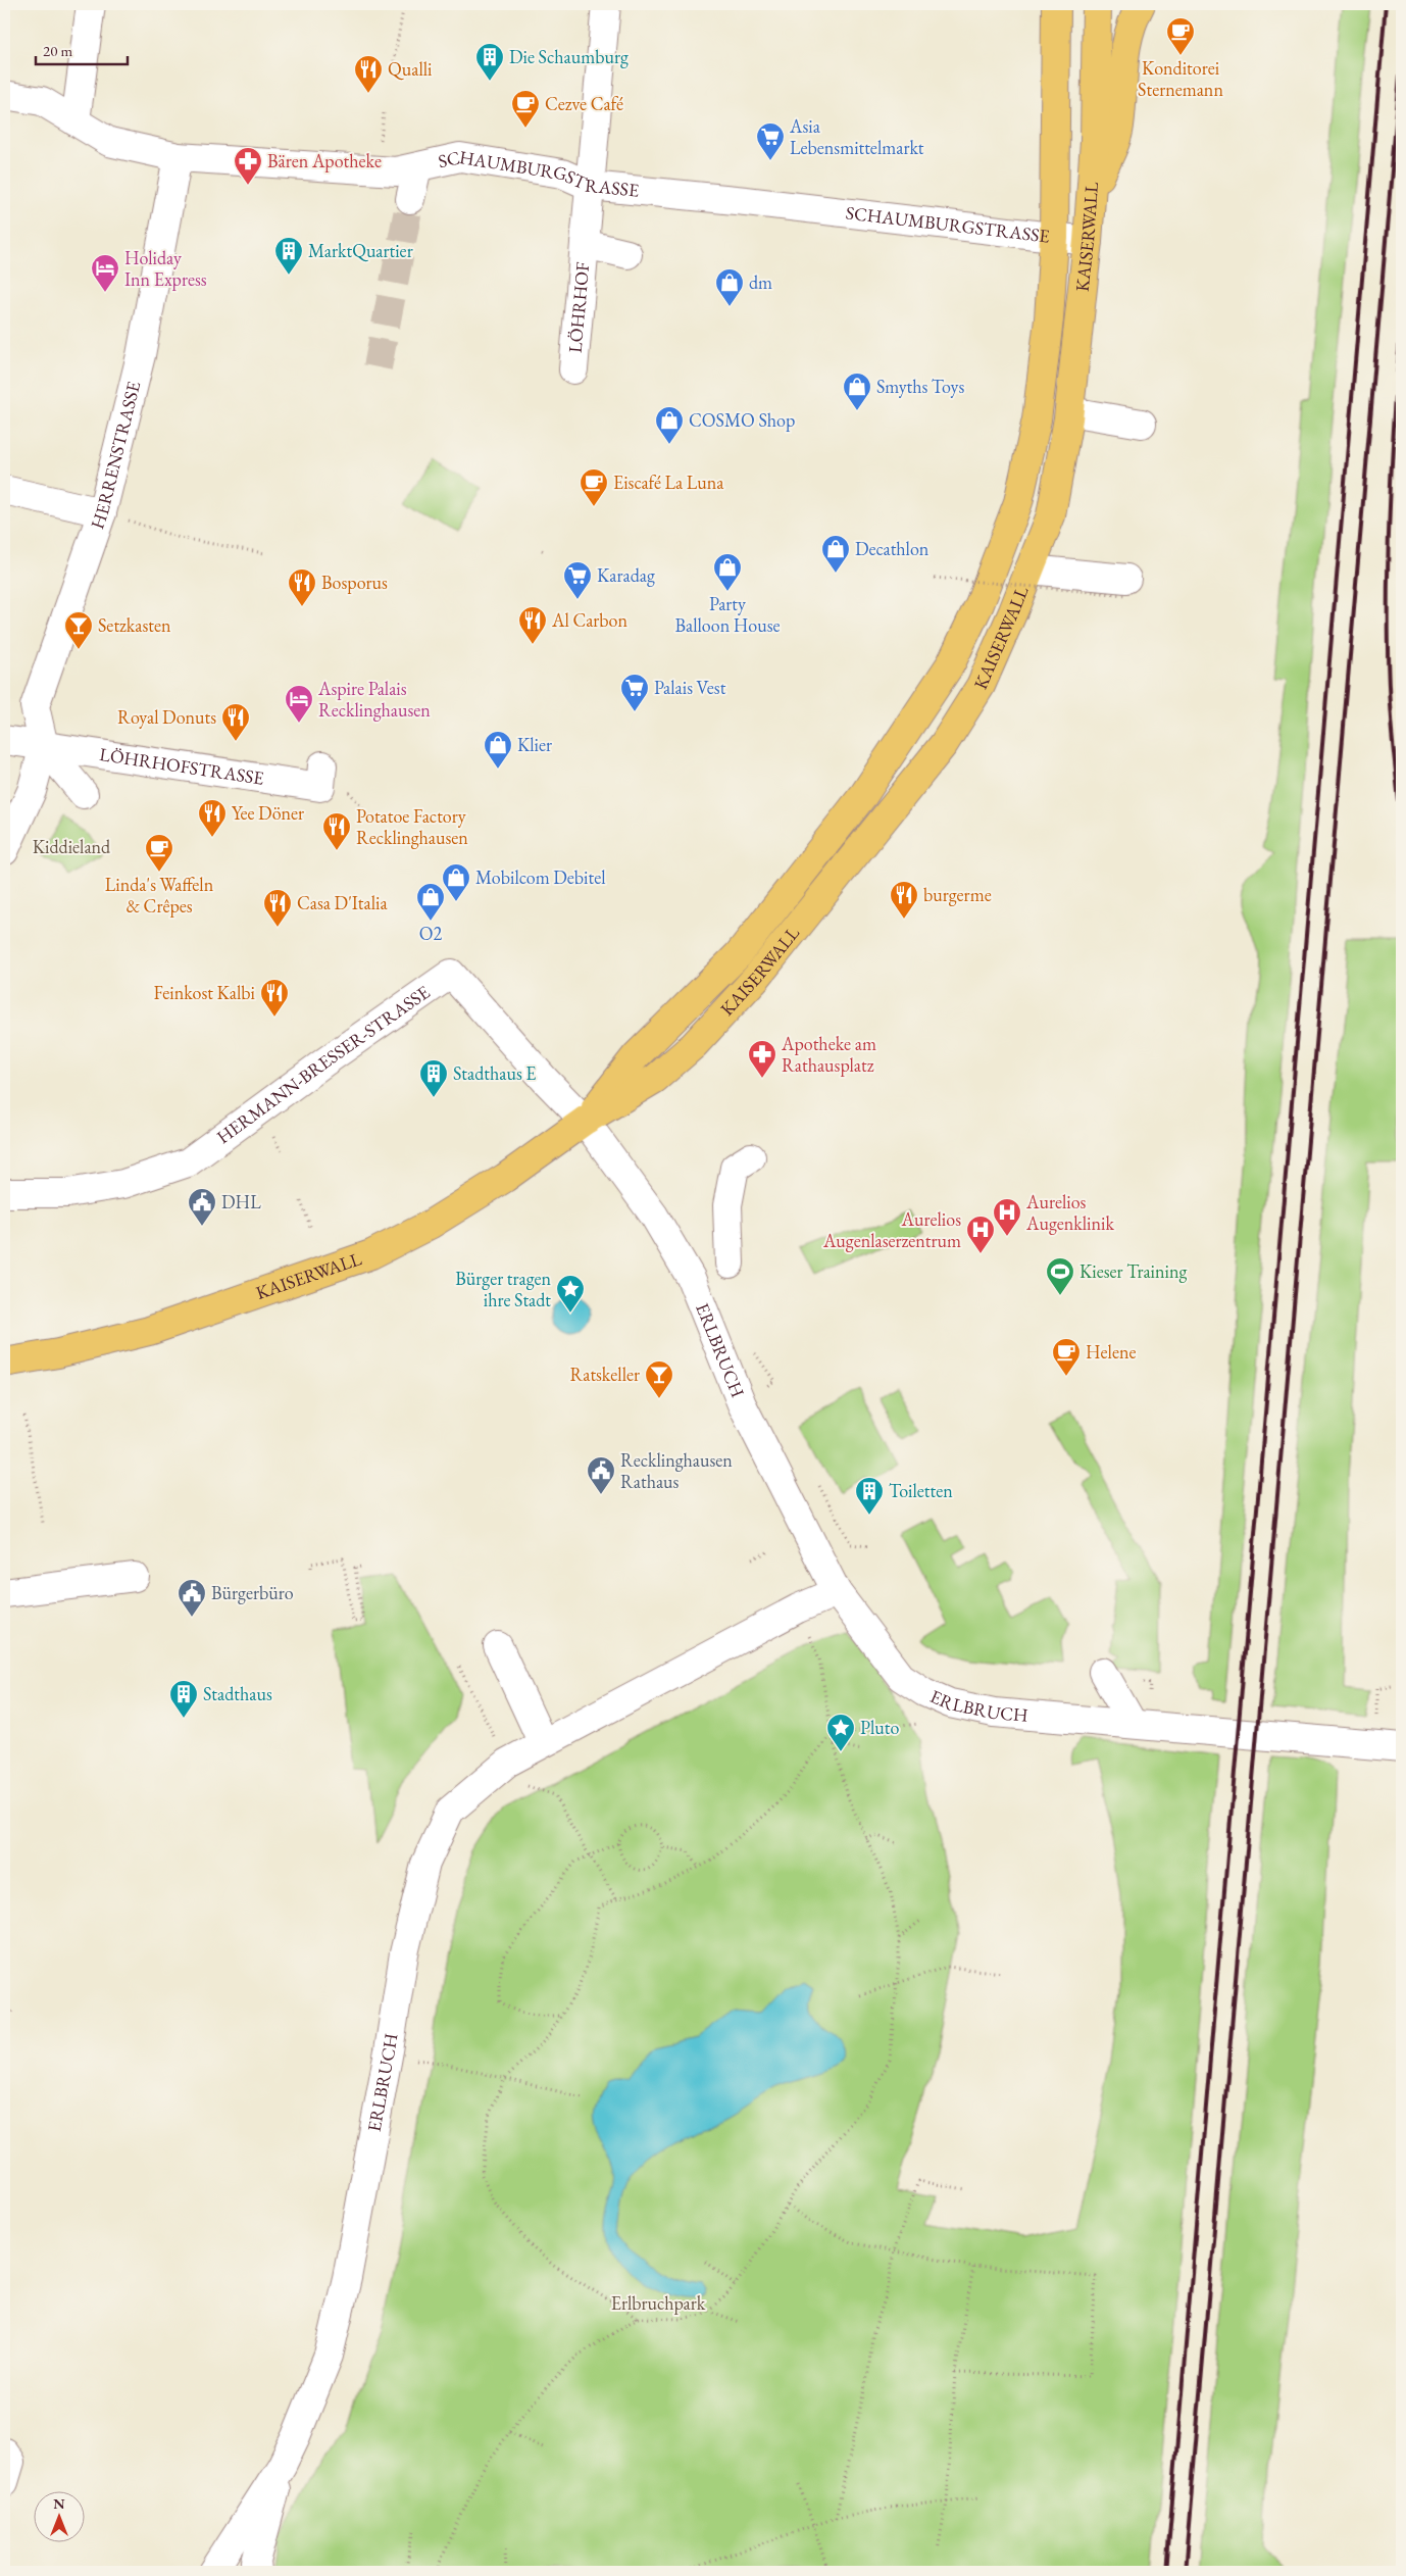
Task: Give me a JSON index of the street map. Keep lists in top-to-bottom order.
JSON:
{
  "streets": {
    "main road": ["KAISERWALL"],
    "street": [
      "SCHAUMBURGSTRASSE",
      "LÖHRHOF",
      "HERRENSTRASSE",
      "LÖHRHOFSTRASSE",
      "HERMANN-BRESSER-STRASSE",
      "ERLBRUCH"
    ]
  },
  "crossings": [
    ["SCHAUMBURGSTRASSE", "KAISERWALL"],
    ["SCHAUMBURGSTRASSE", "LÖHRHOF"],
    ["SCHAUMBURGSTRASSE", "HERRENSTRASSE"],
    ["KAISERWALL", "HERMANN-BRESSER-STRASSE"],
    ["KAISERWALL", "ERLBRUCH"],
    ["HERRENSTRASSE", "LÖHRHOFSTRASSE"],
    ["HERMANN-BRESSER-STRASSE", "ERLBRUCH"]
  ],
  "parks": ["Kiddieland", "Erlbruchpark"],
  "places": {
    "cafe": [
      "Konditorei Sternemann",
      "Cezve Café",
      "Eiscafé La Luna",
      "Linda's Waffeln & Crêpes",
      "Helene"
    ],
    "building": [
      "Die Schaumburg",
      "MarktQuartier",
      "Stadthaus E",
      "Toiletten",
      "Stadthaus"
    ],
    "restaurant": [
      "Qualli",
      "Bosporus",
      "Al Carbon",
      "Royal Donuts",
      "Yee Döner",
      "Potatoe Factory Recklinghausen",
      "burgerme",
      "Casa D'Italia",
      "Feinkost Kalbi"
    ],
    "supermarket": ["Asia Lebensmittelmarkt", "Karadag", "Palais Vest"],
    "pharmacy": ["Bären Apotheke", "Apotheke am Rathausplatz"],
    "hotel": ["Holiday Inn Express", "Aspire Palais Recklinghausen"],
    "shop": [
      "dm",
      "Smyths Toys",
      "COSMO Shop",
      "Decathlon",
      "Party Balloon House",
      "Klier",
      "Mobilcom Debitel",
      "O2"
    ],
    "bar": ["Setzkasten", "Ratskeller"],
    "public building": ["DHL", "Recklinghausen Rathaus", "Bürgerbüro"],
    "hospital": ["Aurelios Augenklinik", "Aurelios Augenlaserzentrum"],
    "sports": ["Kieser Training"],
    "place": ["Bürger tragen ihre Stadt", "Pluto"]
  },
  "scale_bar": "20 m",
  "north": "top"
}
